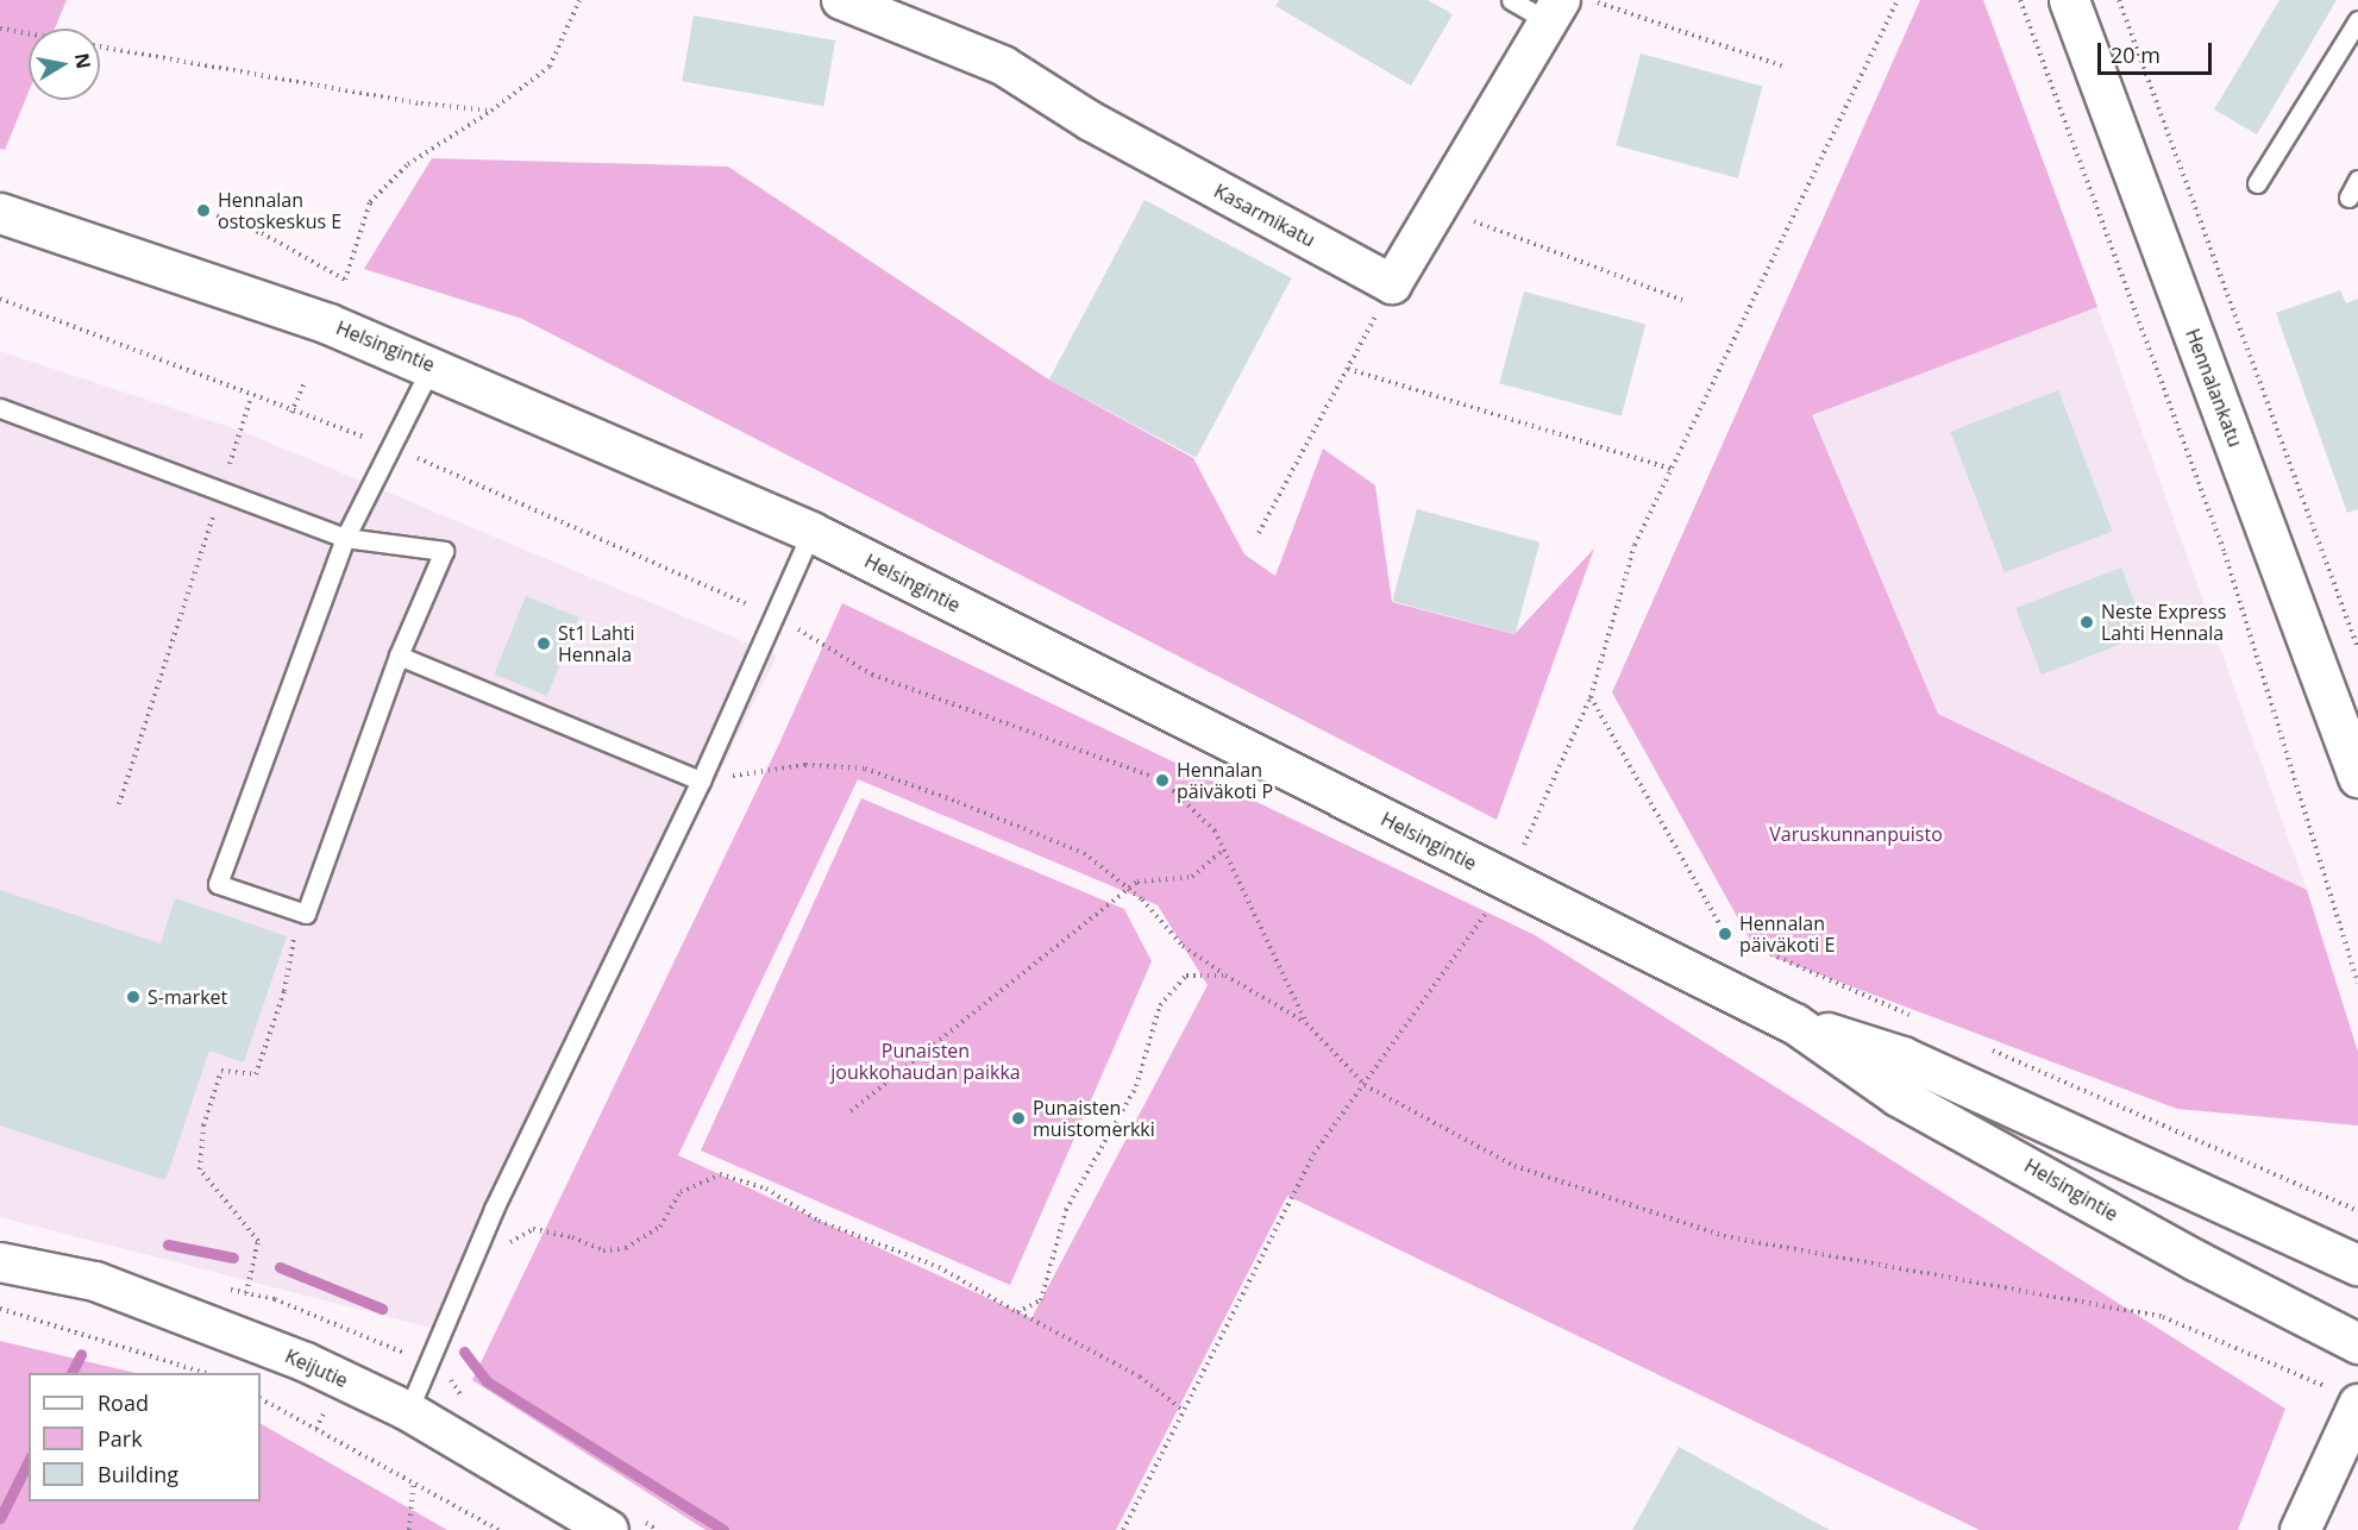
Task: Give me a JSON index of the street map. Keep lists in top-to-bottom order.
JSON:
{
  "streets": {
    "main road": ["Helsingintie", "Hennalankatu"],
    "street": ["Kasarmikatu", "Keijutie"]
  },
  "parks": ["Varuskunnanpuisto", "Punaisten joukkohaudan paikka"],
  "places": [
    "Hennalan ostoskeskus E",
    "Neste Express Lahti Hennala",
    "St1 Lahti Hennala",
    "Hennalan päiväkoti P",
    "Hennalan päiväkoti E",
    "S-market",
    "Punaisten muistomerkki"
  ],
  "legend": ["Road", "Park", "Building"],
  "scale_bar": "20 m",
  "north": "right"
}
